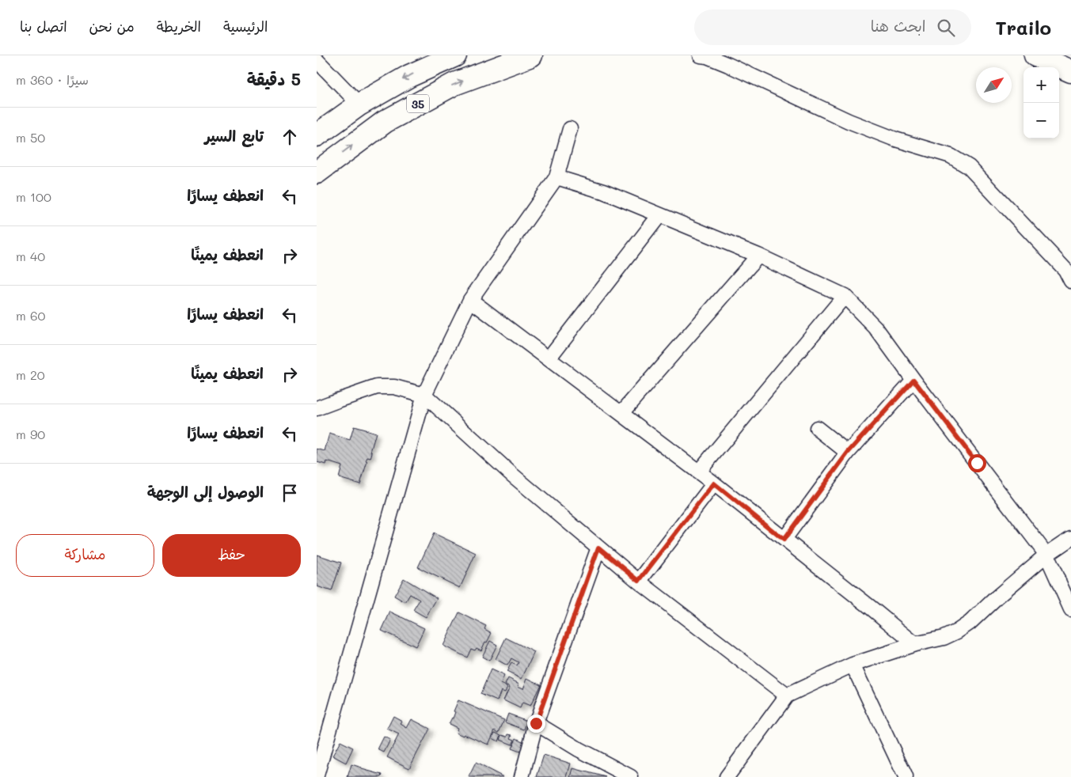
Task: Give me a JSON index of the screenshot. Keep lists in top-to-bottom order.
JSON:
{
  "streets": {
    "highway": ["35"]
  },
  "north": "top right",
  "page": {
    "header": "Trailo",
    "search": "ابحث هنا",
    "nav": [
      "الرئيسية",
      "الخريطة",
      "من نحن",
      "اتصل بنا"
    ],
    "heading": ["5 دقيقة", "سيرًا · 360 m"],
    "map_buttons": ["+", "−"],
    "list": [
      ["تابع السير", "50 m"],
      ["انعطف يسارًا", "100 m"],
      ["انعطف يمينًا", "40 m"],
      ["انعطف يسارًا", "60 m"],
      ["انعطف يمينًا", "20 m"],
      ["انعطف يسارًا", "90 m"],
      "الوصول إلى الوجهة"
    ],
    "buttons": ["حفظ", "مشاركة"]
  }
}
